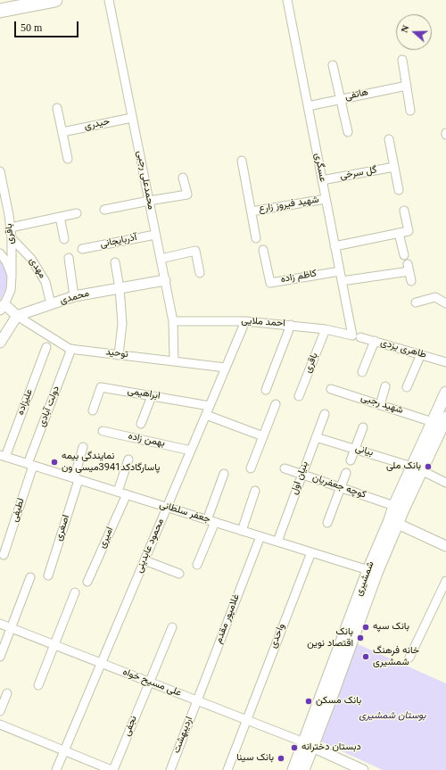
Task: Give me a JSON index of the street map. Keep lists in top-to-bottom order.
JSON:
{
  "streets": {
    "main road": ["شمشیری"],
    "street": [
      "هاتفی",
      "حیدری",
      "عسگری",
      "گل سرخی",
      "محمدعلی رجبی",
      "شهید فیروز زارع",
      "باقری",
      "آذربایجانی",
      "مهدی",
      "کاظم زاده",
      "محمدی",
      "احمد ملایی",
      "طاهری یزدی",
      "توحید",
      "ابراهیمی",
      "علیزاده",
      "شهید رجبی",
      "دولت آبادی",
      "بهمن زاده",
      "بیانی",
      "بنیان اول",
      "کوچه جعفریان",
      "لطیفی",
      "جعفر سلطانی",
      "اصغری",
      "امیری",
      "محمود عابدینی",
      "غلامپور مقدم",
      "واحدی",
      "علی مسیح خواه",
      "نجفی",
      "اردیبهشت"
    ]
  },
  "crossings": [
    ["هاتفی", "عسگری"],
    ["حیدری", "محمدعلی رجبی"],
    ["عسگری", "گل سرخی"],
    ["عسگری", "شهید فیروز زارع"],
    ["عسگری", "کاظم زاده"],
    ["عسگری", "احمد ملایی"],
    ["عسگری", "طاهری یزدی"],
    ["محمدعلی رجبی", "آذربایجانی"],
    ["محمدعلی رجبی", "محمدی"],
    ["محمدعلی رجبی", "احمد ملایی"],
    ["محمدعلی رجبی", "توحید"],
    ["باقری", "مهدی"],
    ["باقری", "احمد ملایی"],
    ["مهدی", "محمدی"],
    ["محمدی", "توحید"],
    ["احمد ملایی", "طاهری یزدی"],
    ["احمد ملایی", "محمود عابدینی"],
    ["توحید", "دولت آبادی"],
    ["توحید", "محمود عابدینی"],
    ["ابراهیمی", "محمود عابدینی"],
    ["علیزاده", "جعفر سلطانی"],
    ["شهید رجبی", "شمشیری"],
    ["دولت آبادی", "لطیفی"],
    ["دولت آبادی", "جعفر سلطانی"],
    ["بهمن زاده", "محمود عابدینی"],
    ["بیانی", "بنیان اول"],
    ["بیانی", "شمشیری"],
    ["بنیان اول", "کوچه جعفریان"],
    ["بنیان اول", "جعفر سلطانی"],
    ["کوچه جعفریان", "شمشیری"],
    ["لطیفی", "جعفر سلطانی"],
    ["جعفر سلطانی", "اصغری"],
    ["جعفر سلطانی", "امیری"],
    ["جعفر سلطانی", "محمود عابدینی"],
    ["جعفر سلطانی", "شمشیری"],
    ["جعفر سلطانی", "غلامپور مقدم"],
    ["جعفر سلطانی", "واحدی"],
    ["محمود عابدینی", "علی مسیح خواه"],
    ["شمشیری", "علی مسیح خواه"],
    ["غلامپور مقدم", "علی مسیح خواه"],
    ["غلامپور مقدم", "اردیبهشت"],
    ["واحدی", "علی مسیح خواه"],
    ["علی مسیح خواه", "نجفی"],
    ["علی مسیح خواه", "اردیبهشت"]
  ],
  "parks": ["بوستان شمشیری"],
  "places": [
    "نمایندگی بیمه پاسارگادکد3941میسی ون",
    "بانک ملی",
    "بانک سپه",
    "بانک اقتصاد نوین",
    "خانه فرهنگ شمشیری",
    "بانک مسکن",
    "دبستان دخترانه",
    "بانک سینا"
  ],
  "scale_bar": "50 m",
  "north": "left"
}
